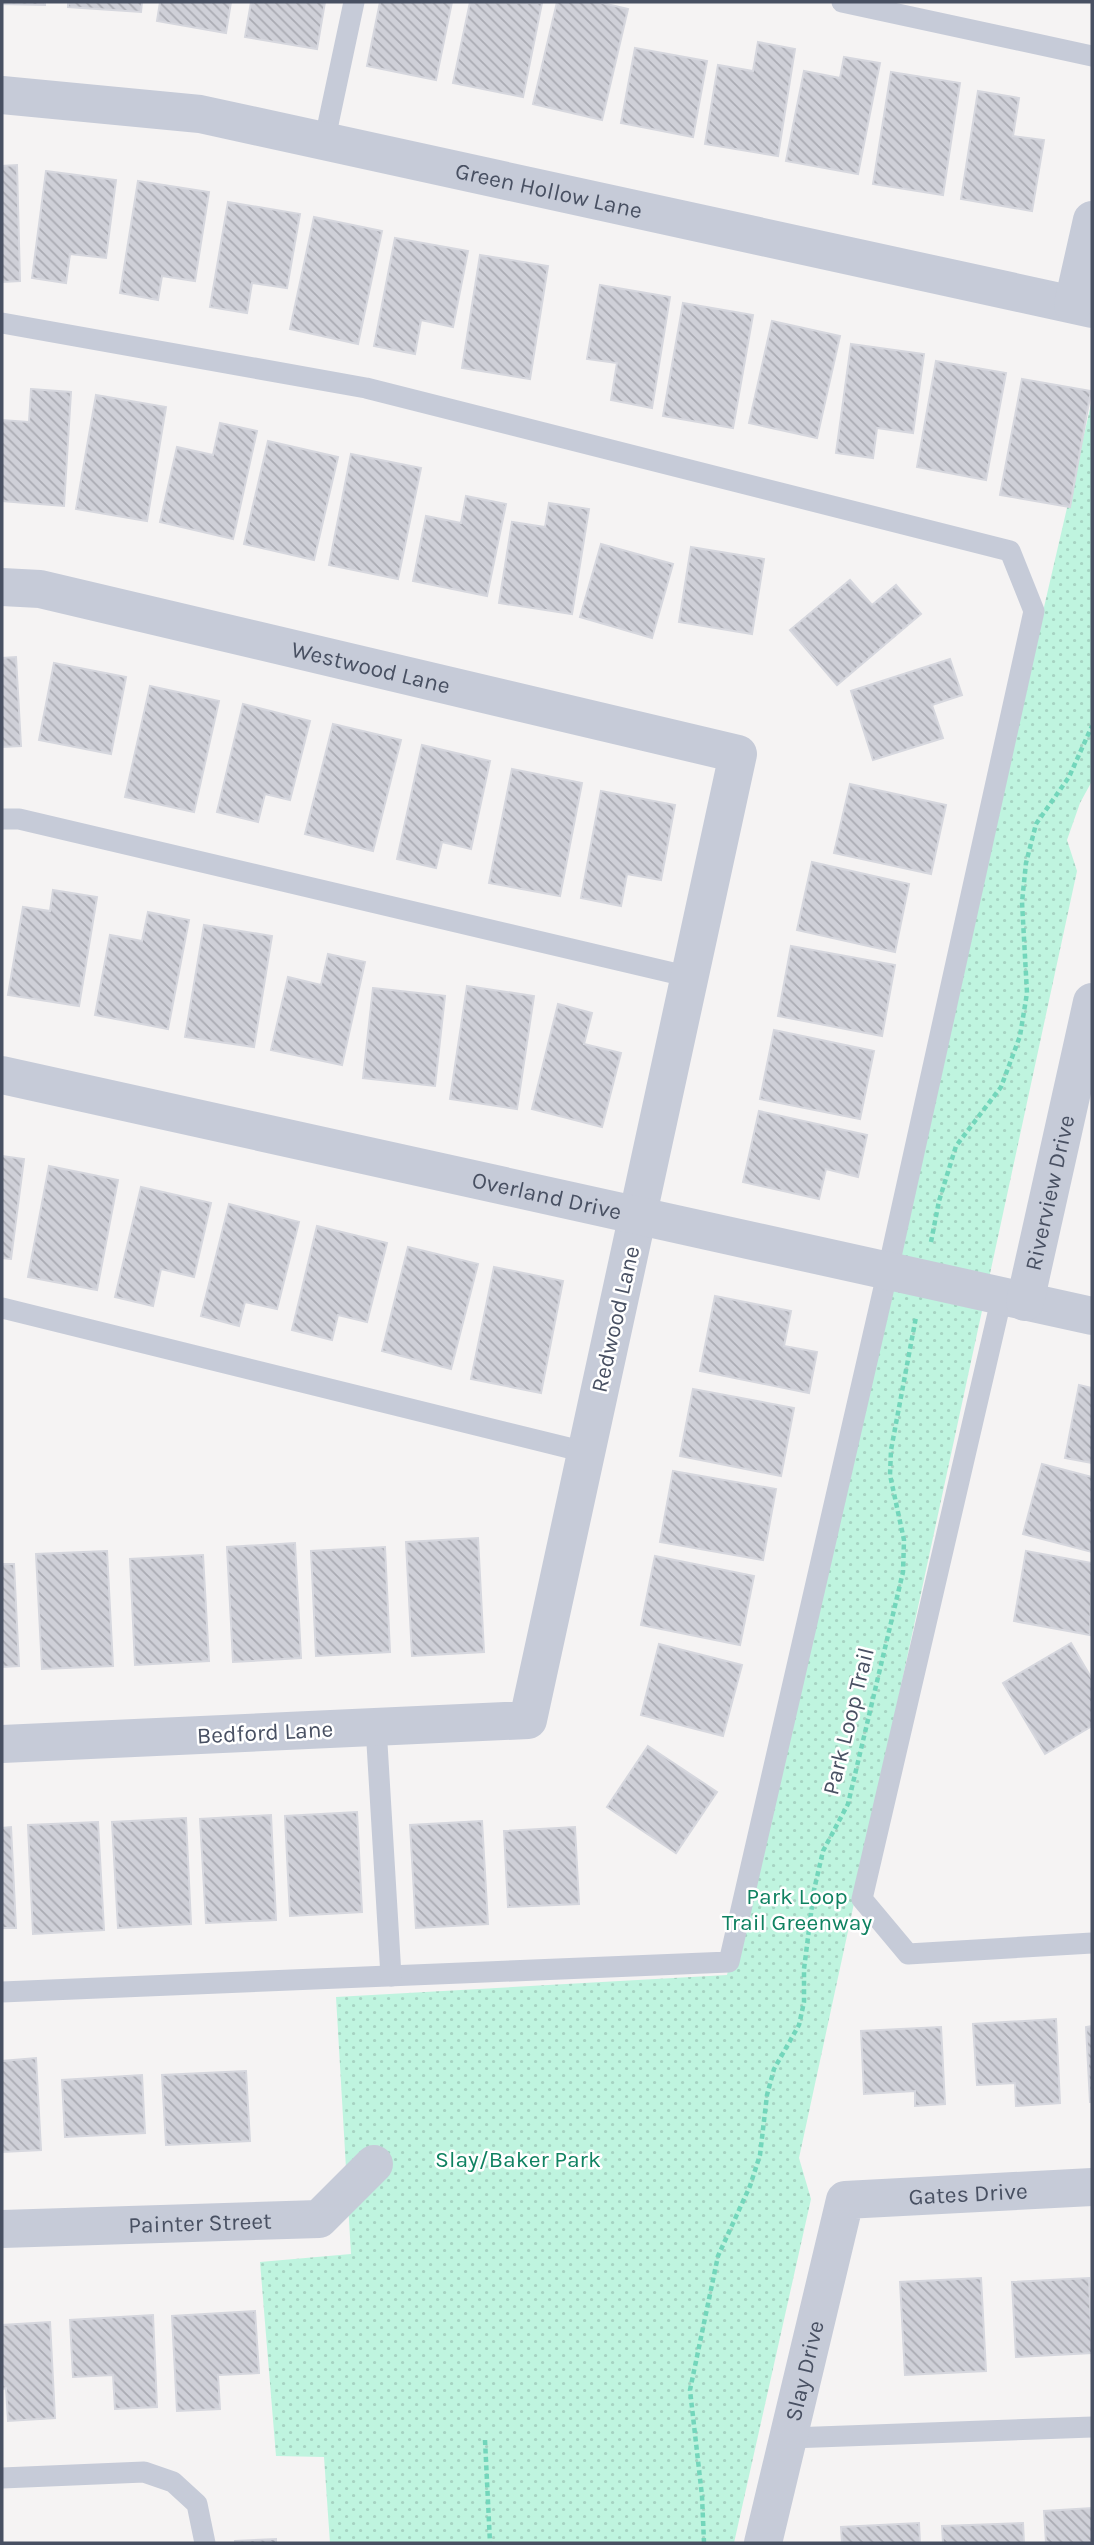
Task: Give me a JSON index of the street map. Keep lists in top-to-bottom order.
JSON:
{
  "streets": {
    "street": [
      "Green Hollow Lane",
      "Westwood Lane",
      "Riverview Drive",
      "Overland Drive",
      "Redwood Lane",
      "Bedford Lane",
      "Gates Drive",
      "Painter Street",
      "Slay Drive"
    ],
    "path": ["Park Loop Trail"]
  },
  "crossings": [
    ["Westwood Lane", "Redwood Lane"],
    ["Riverview Drive", "Overland Drive"],
    ["Overland Drive", "Redwood Lane"],
    ["Redwood Lane", "Bedford Lane"],
    ["Gates Drive", "Slay Drive"]
  ],
  "parks": ["Park Loop Trail Greenway", "Slay/Baker Park"]
}
